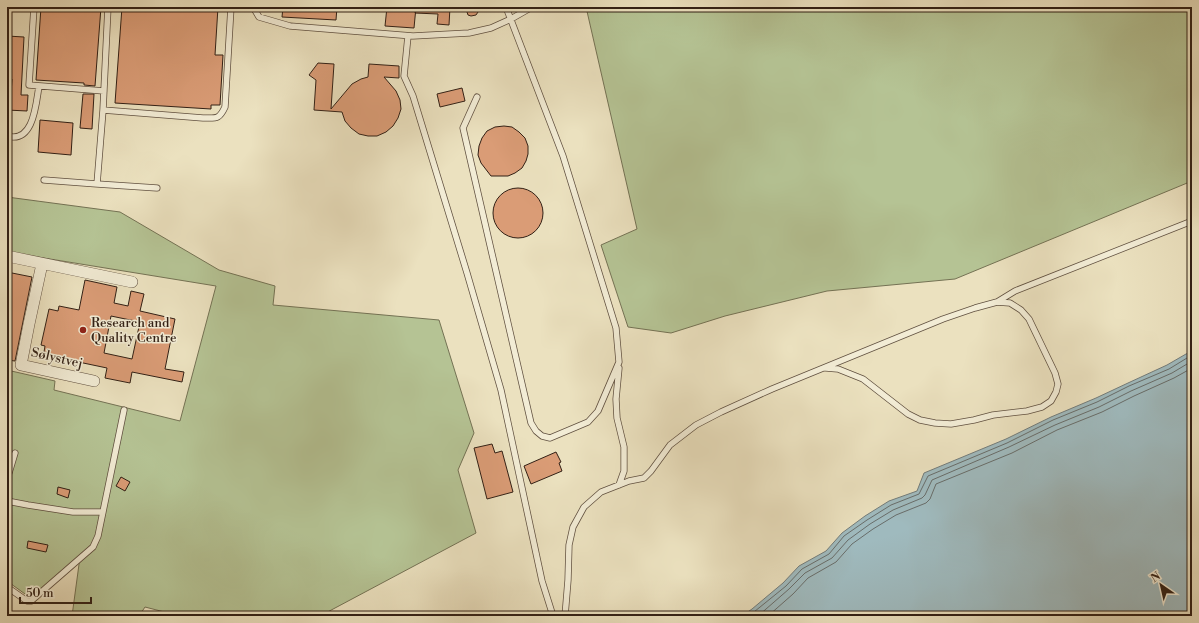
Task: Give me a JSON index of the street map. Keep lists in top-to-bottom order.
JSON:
{
  "streets": {
    "street": ["Sølystvej"]
  },
  "places": ["Research and Quality Centre"],
  "scale_bar": "50 m",
  "north": "top left"
}
